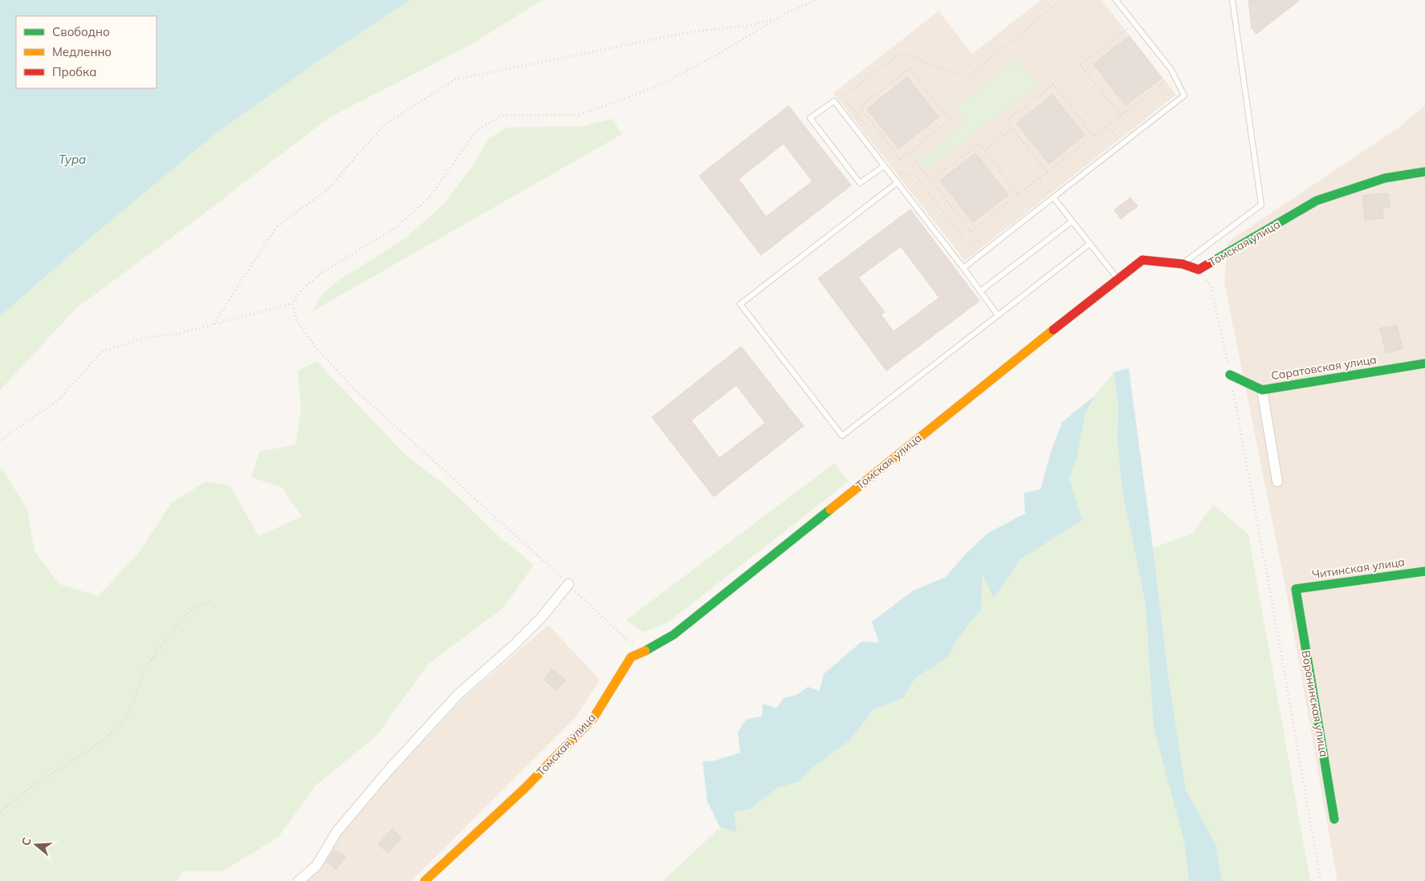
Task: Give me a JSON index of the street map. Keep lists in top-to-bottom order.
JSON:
{
  "streets": {
    "street": [
      "Томская улица",
      "Саратовская улица",
      "Читинская улица",
      "Воронинская улица"
    ]
  },
  "crossings": [
    ["Читинская улица", "Воронинская улица"]
  ],
  "water": ["Тура"],
  "legend": ["Свободно", "Медленно", "Пробка"],
  "north": "left"
}
